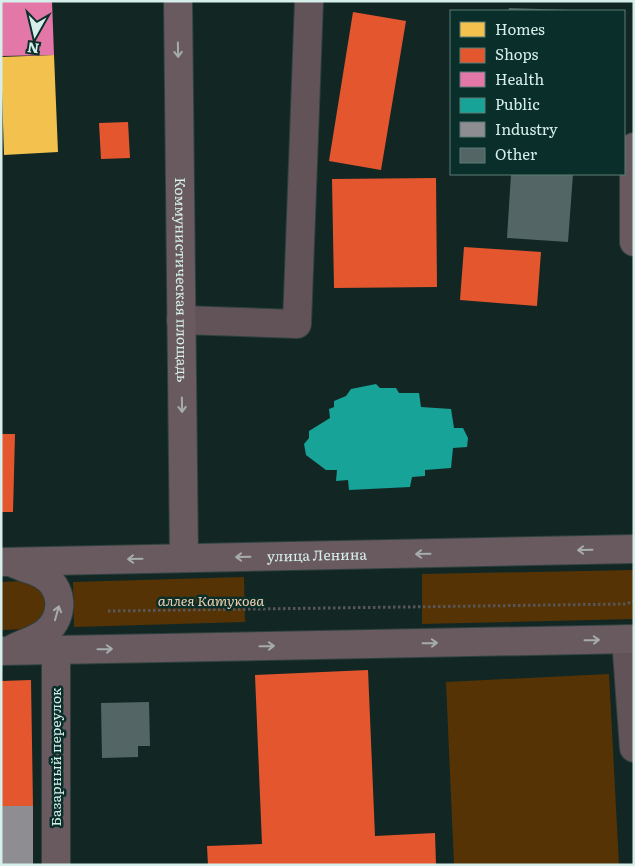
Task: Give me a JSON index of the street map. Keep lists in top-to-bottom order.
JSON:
{
  "streets": {
    "main road": ["Коммунистическая площадь", "улица Ленина", "Базарный переулок"]
  },
  "crossings": [
    ["Коммунистическая площадь", "улица Ленина"]
  ],
  "one_way": ["Коммунистическая площадь"],
  "parks": ["аллея Катукова"],
  "legend": [
    "Homes",
    "Shops",
    "Health",
    "Public",
    "Industry",
    "Other"
  ],
  "north": "bottom"
}
